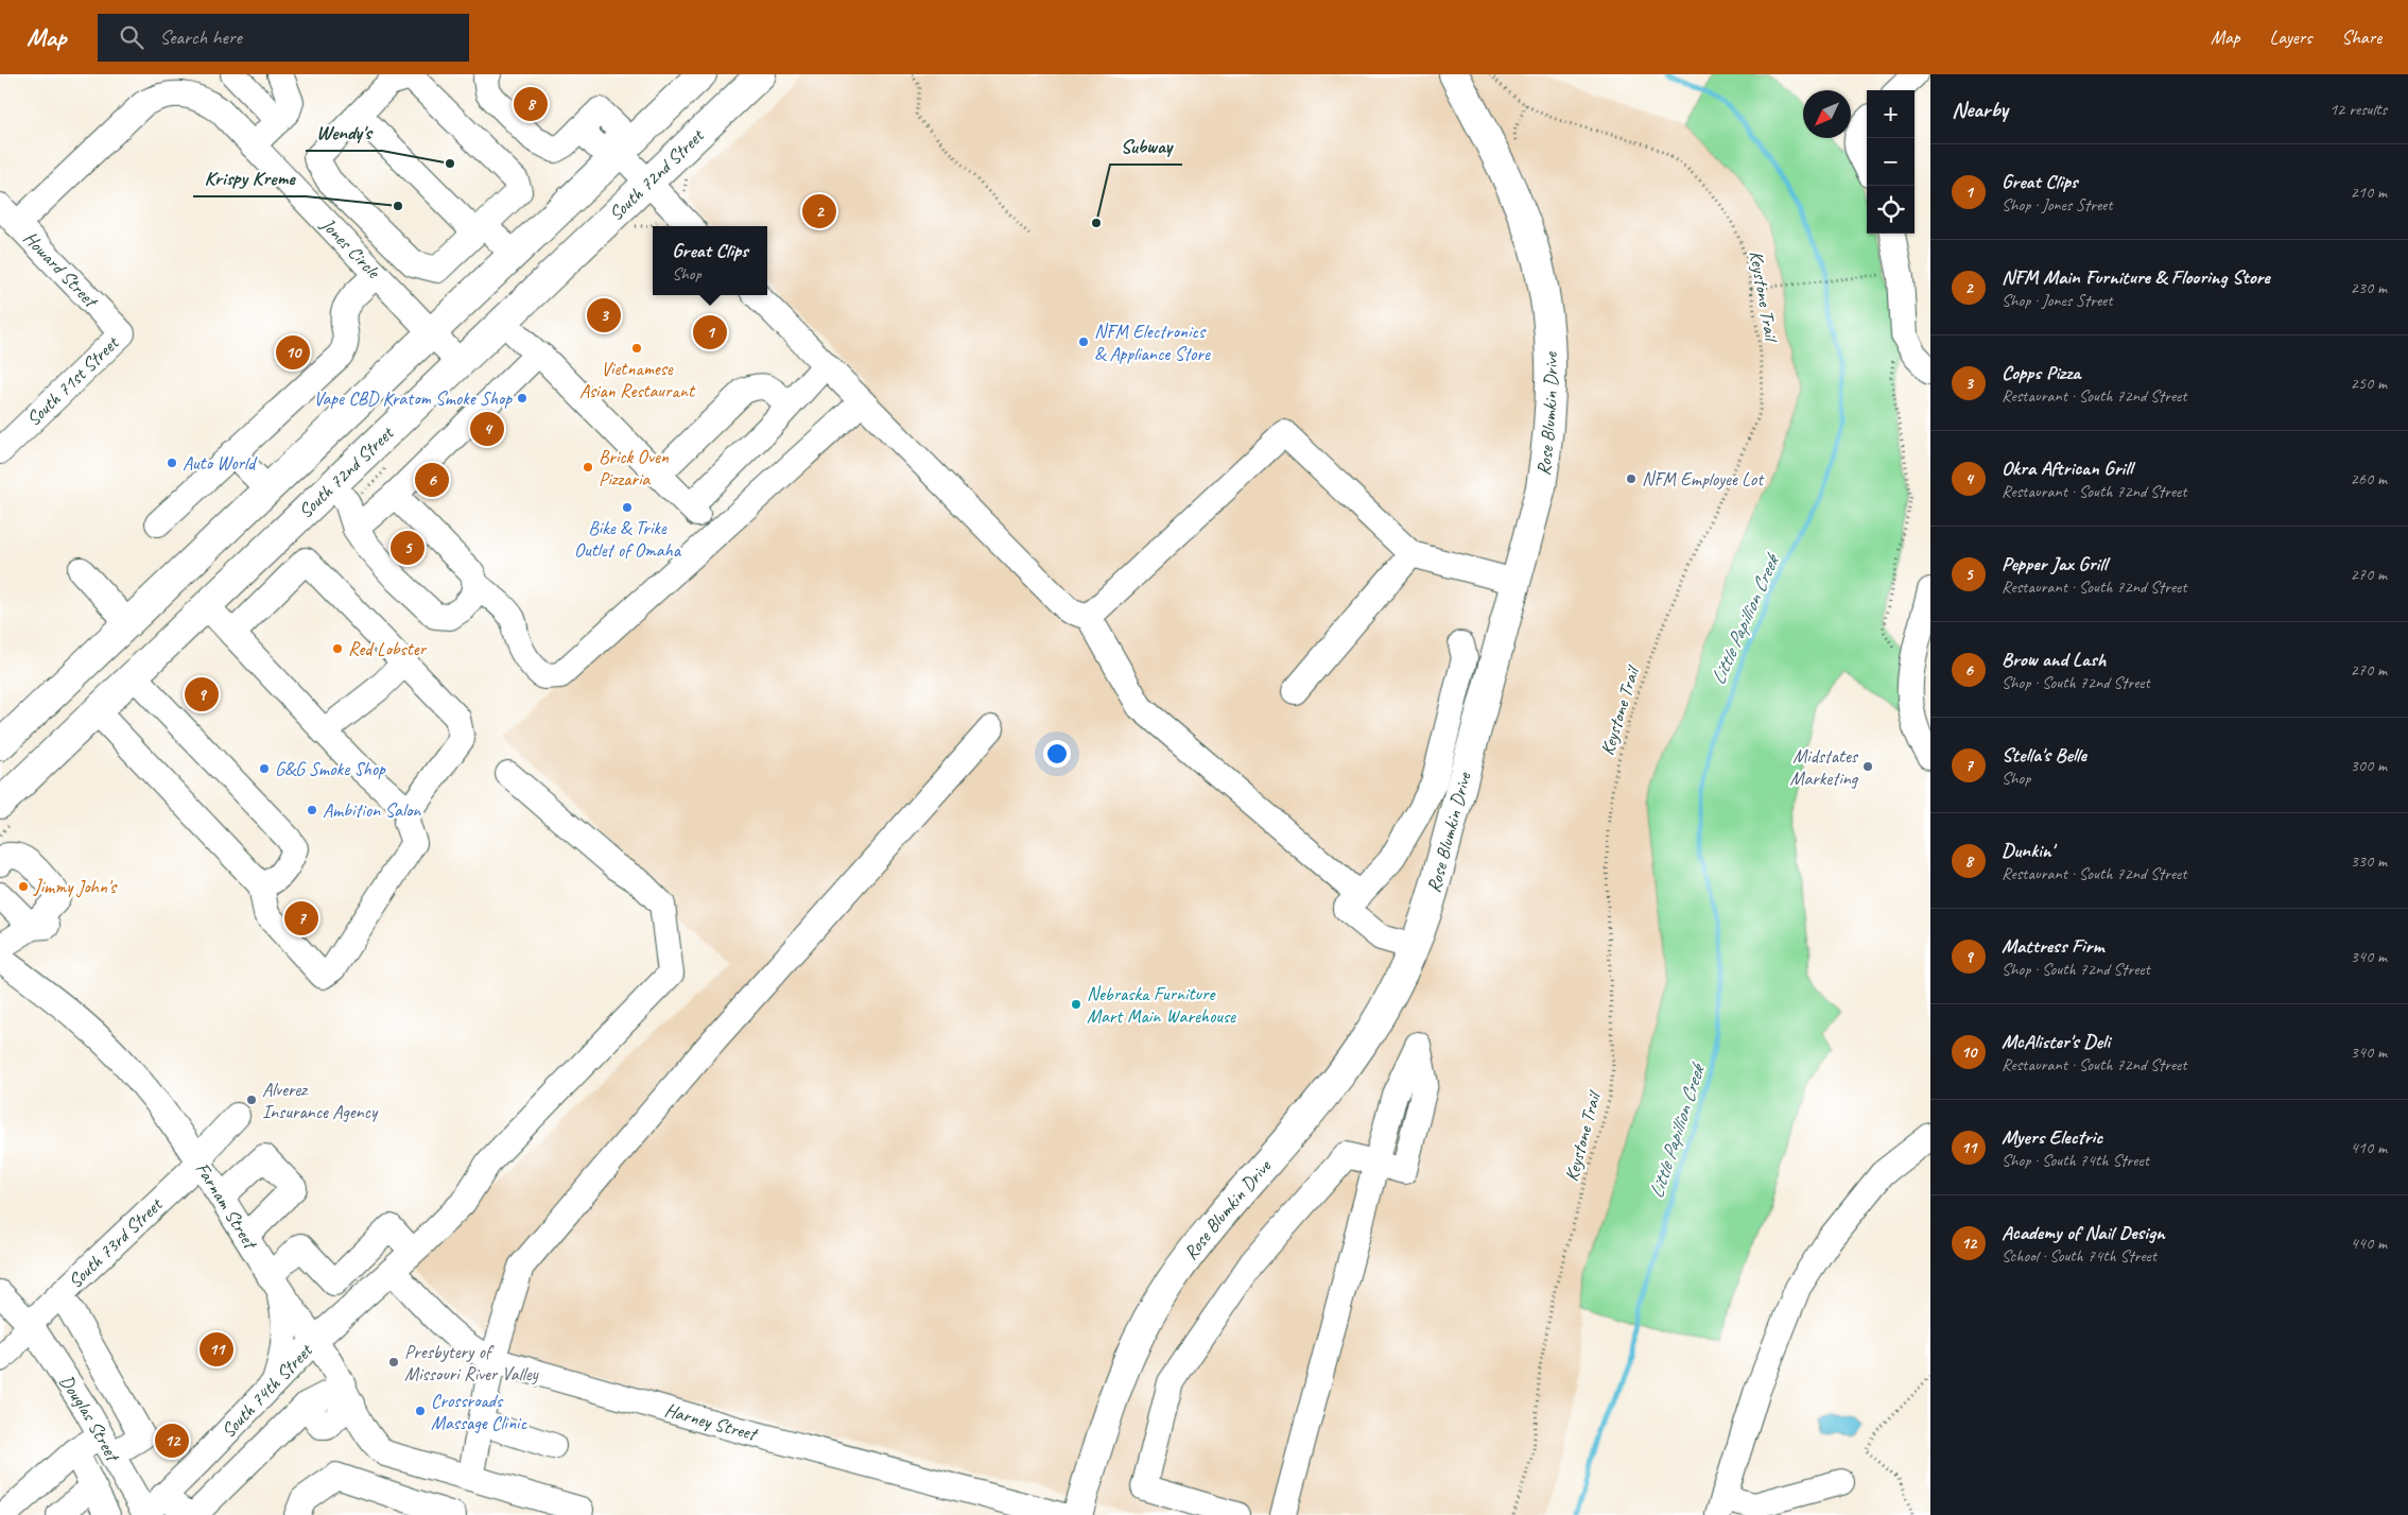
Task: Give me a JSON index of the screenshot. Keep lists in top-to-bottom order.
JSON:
{
  "streets": {
    "main road": ["South 72nd Street", "Rose Blumkin Drive"],
    "street": [
      "Jones Circle",
      "Howard Street",
      "South 71st Street",
      "Farnam Street",
      "South 73rd Street",
      "South 74th Street",
      "Douglas Street",
      "Harney Street"
    ],
    "path": ["Keystone Trail"]
  },
  "crossings": [
    ["South 72nd Street", "Jones Circle"],
    ["Jones Circle", "Howard Street"],
    ["Howard Street", "South 71st Street"],
    ["Farnam Street", "South 73rd Street"],
    ["Farnam Street", "South 74th Street"],
    ["South 73rd Street", "Douglas Street"],
    ["South 74th Street", "Douglas Street"],
    ["South 74th Street", "Harney Street"]
  ],
  "water": ["Little Papillion Creek"],
  "places": [
    "Wendy's",
    "Krispy Kreme",
    "Subway",
    "NFM Electronics & Appliance Store",
    "Vietnamese Asian Restaurant",
    "Vape CBD Kratom Smoke Shop",
    "Auto World",
    "Brick Oven Pizzaria",
    "NFM Employee Lot",
    "Bike & Trike Outlet of Omaha",
    "Red Lobster",
    "Midstates Marketing",
    "G&G Smoke Shop",
    "Ambition Salon",
    "Jimmy John's",
    "Nebraska Furniture Mart Main Warehouse",
    "Alverez Insurance Agency",
    "Presbytery of Missouri River Valley",
    "Crossroads Massage Clinic"
  ],
  "north": "bottom left",
  "page": {
    "header": "Map",
    "search": "Search here",
    "nav": ["Map", "Layers", "Share"],
    "heading": ["Nearby", "12 results"],
    "pins": [
      "8",
      "2",
      "3",
      "1",
      "10",
      "4",
      "6",
      "5",
      "9",
      "7",
      "11",
      "12"
    ],
    "map_buttons": ["+", "−"],
    "list": [
      {
        "mark": "1",
        "name": "Great Clips",
        "note": "Shop · Jones Street",
        "value": "210 m"
      },
      {
        "mark": "2",
        "name": "NFM Main Furniture & Flooring Store",
        "note": "Shop · Jones Street",
        "value": "230 m"
      },
      {
        "mark": "3",
        "name": "Copps Pizza",
        "note": "Restaurant · South 72nd Street",
        "value": "250 m"
      },
      {
        "mark": "4",
        "name": "Okra Aftrican Grill",
        "note": "Restaurant · South 72nd Street",
        "value": "260 m"
      },
      {
        "mark": "5",
        "name": "Pepper Jax Grill",
        "note": "Restaurant · South 72nd Street",
        "value": "270 m"
      },
      {
        "mark": "6",
        "name": "Brow and Lash",
        "note": "Shop · South 72nd Street",
        "value": "270 m"
      },
      {
        "mark": "7",
        "name": "Stella's Belle",
        "note": "Shop",
        "value": "300 m"
      },
      {
        "mark": "8",
        "name": "Dunkin'",
        "note": "Restaurant · South 72nd Street",
        "value": "330 m"
      },
      {
        "mark": "9",
        "name": "Mattress Firm",
        "note": "Shop · South 72nd Street",
        "value": "340 m"
      },
      {
        "mark": "10",
        "name": "McAlister's Deli",
        "note": "Restaurant · South 72nd Street",
        "value": "340 m"
      },
      {
        "mark": "11",
        "name": "Myers Electric",
        "note": "Shop · South 74th Street",
        "value": "410 m"
      },
      {
        "mark": "12",
        "name": "Academy of Nail Design",
        "note": "School · South 74th Street",
        "value": "440 m"
      }
    ],
    "popup": ["Great Clips", "Shop"]
  }
}
